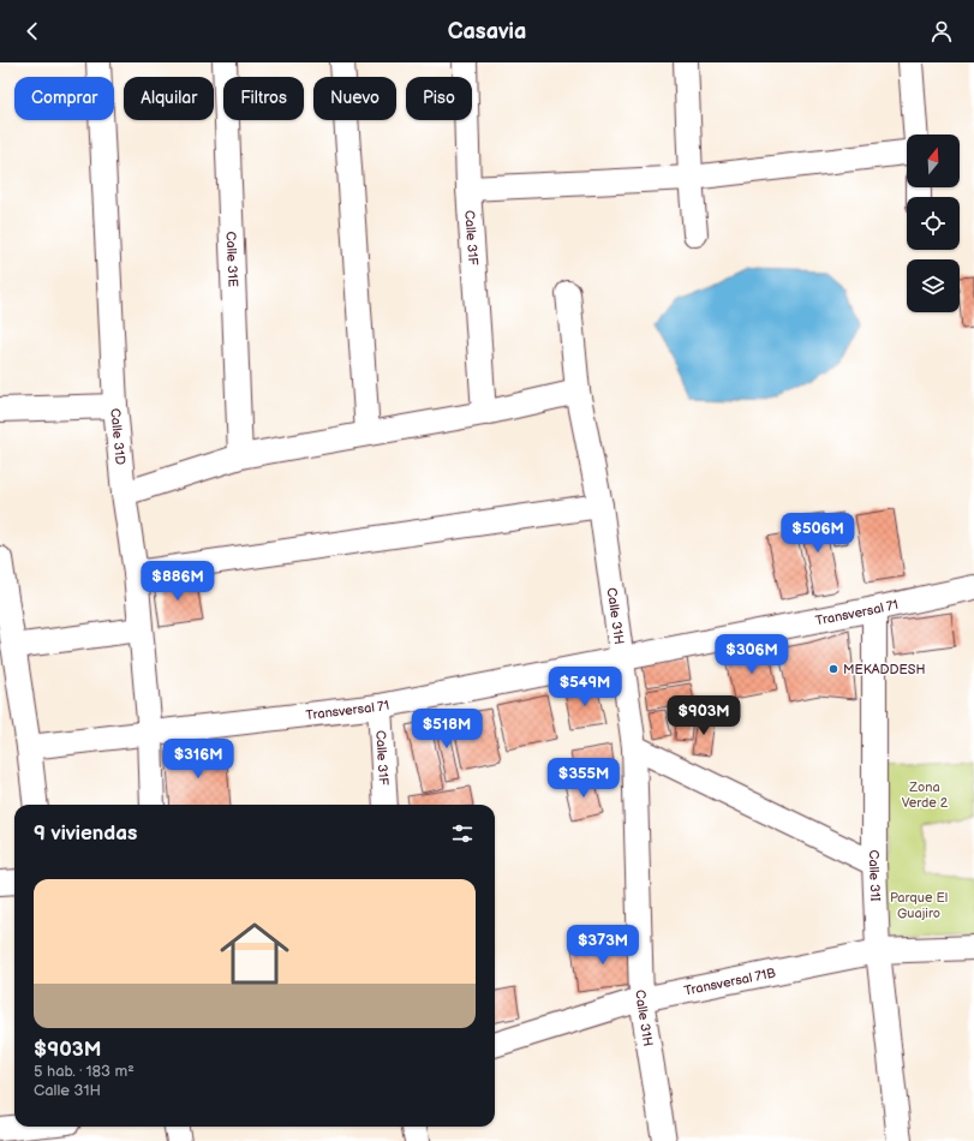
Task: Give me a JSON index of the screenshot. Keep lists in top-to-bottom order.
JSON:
{
  "streets": {
    "street": [
      "Calle 31F",
      "Calle 31E",
      "Calle 31D",
      "Transversal 71",
      "Calle 31H",
      "Calle 31I",
      "Transversal 71B"
    ]
  },
  "crossings": [
    ["Calle 31F", "Transversal 71"],
    ["Calle 31D", "Transversal 71"],
    ["Transversal 71", "Calle 31H"],
    ["Transversal 71", "Calle 31I"],
    ["Calle 31H", "Transversal 71B"],
    ["Calle 31I", "Transversal 71B"]
  ],
  "parks": ["Zona Verde 2", "Parque El Guajiro"],
  "places": ["MEKADDESH"],
  "north": "top",
  "page": {
    "header": "Casavia",
    "chip": [
      "Comprar",
      "Alquilar",
      "Filtros",
      "Nuevo",
      "Piso"
    ],
    "price": [
      "$506M",
      "$886M",
      "$306M",
      "$549M",
      "$903M",
      "$518M",
      "$316M",
      "$355M",
      "$373M"
    ],
    "heading": "9 viviendas",
    "list": [
      {
        "name": "$903M",
        "note": "5 hab. · 183 m² · Calle 31H"
      }
    ]
  }
}
